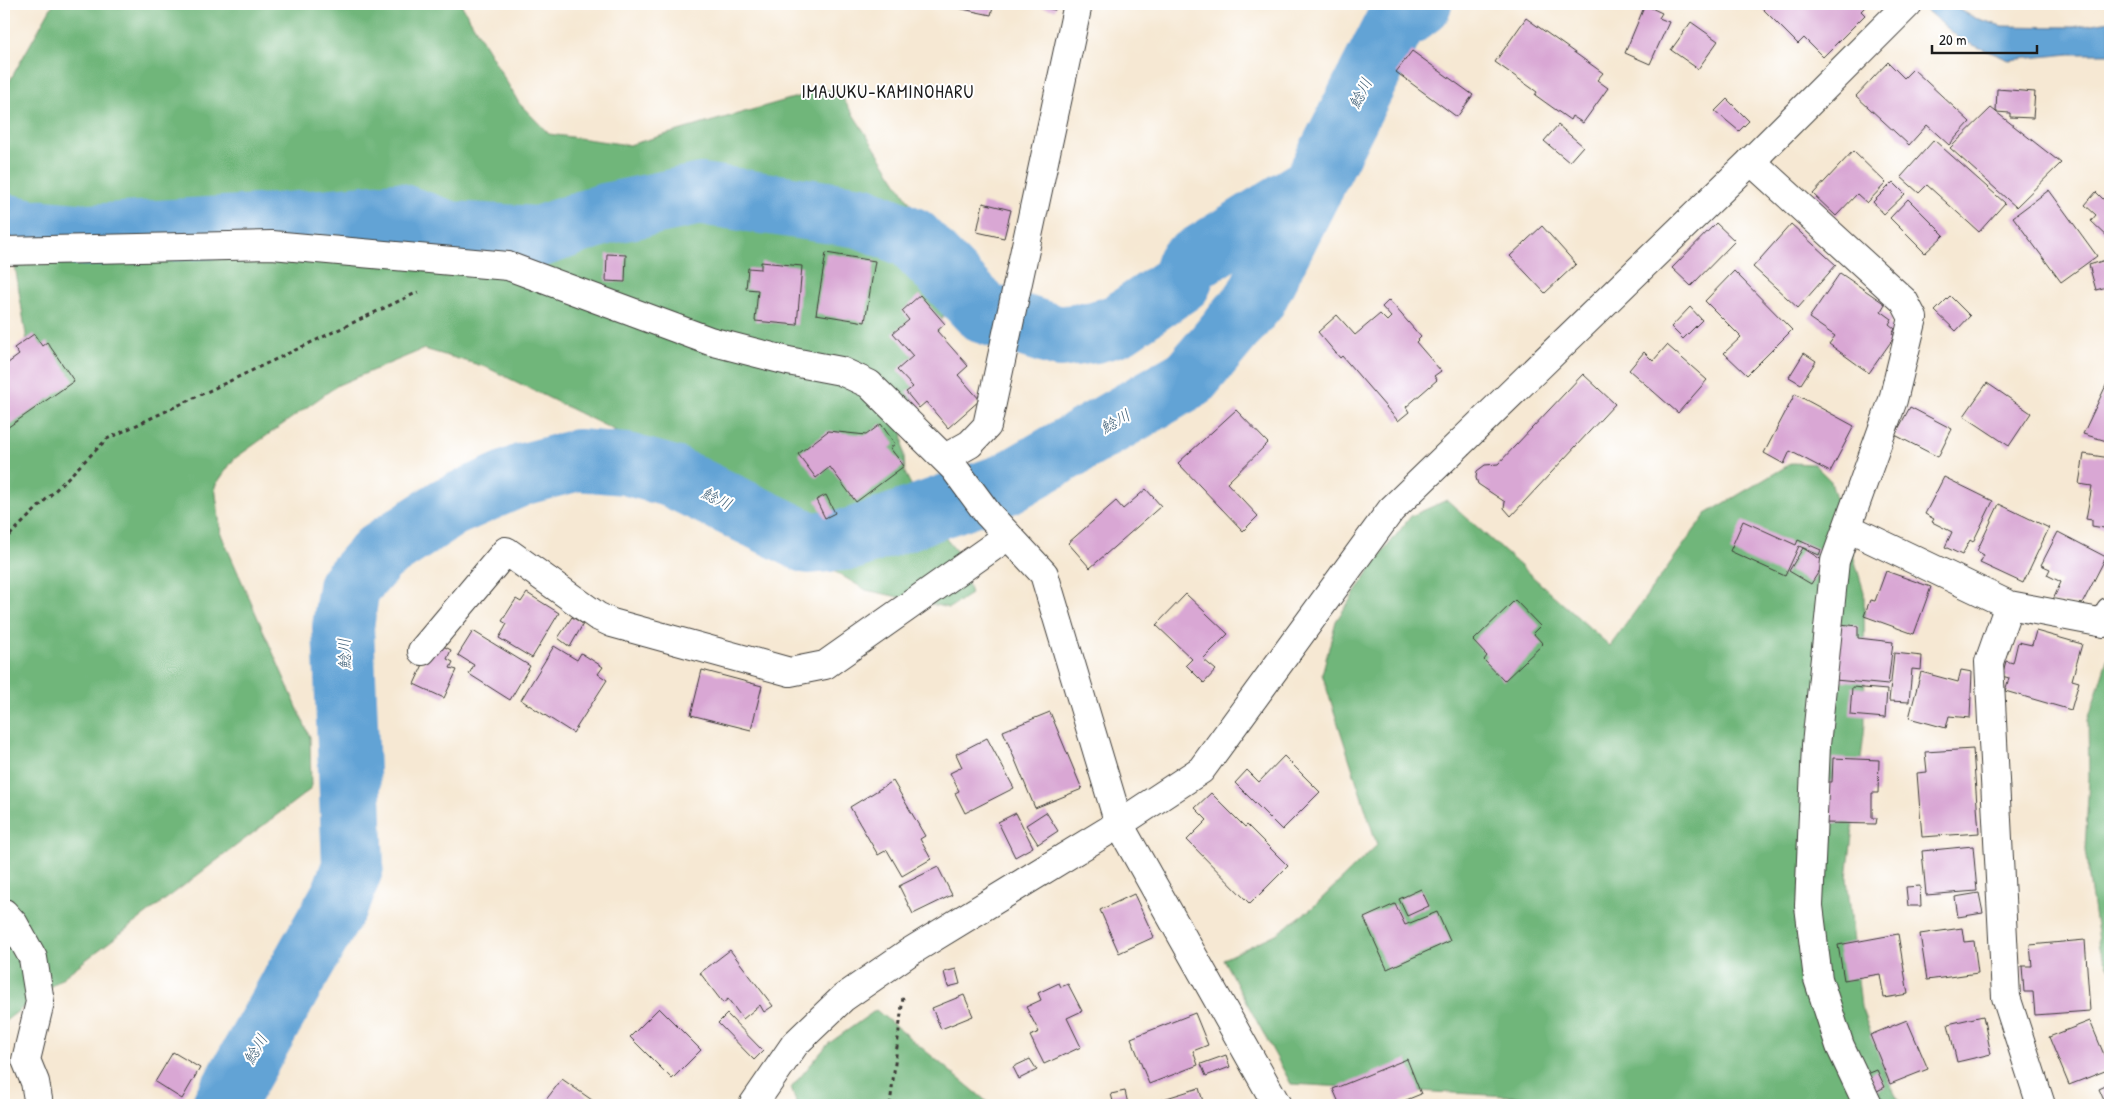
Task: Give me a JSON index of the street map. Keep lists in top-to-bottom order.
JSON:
{
  "districts": ["IMAJUKU-KAMINOHARU"],
  "water": ["鯰川"],
  "scale_bar": "20 m"
}
